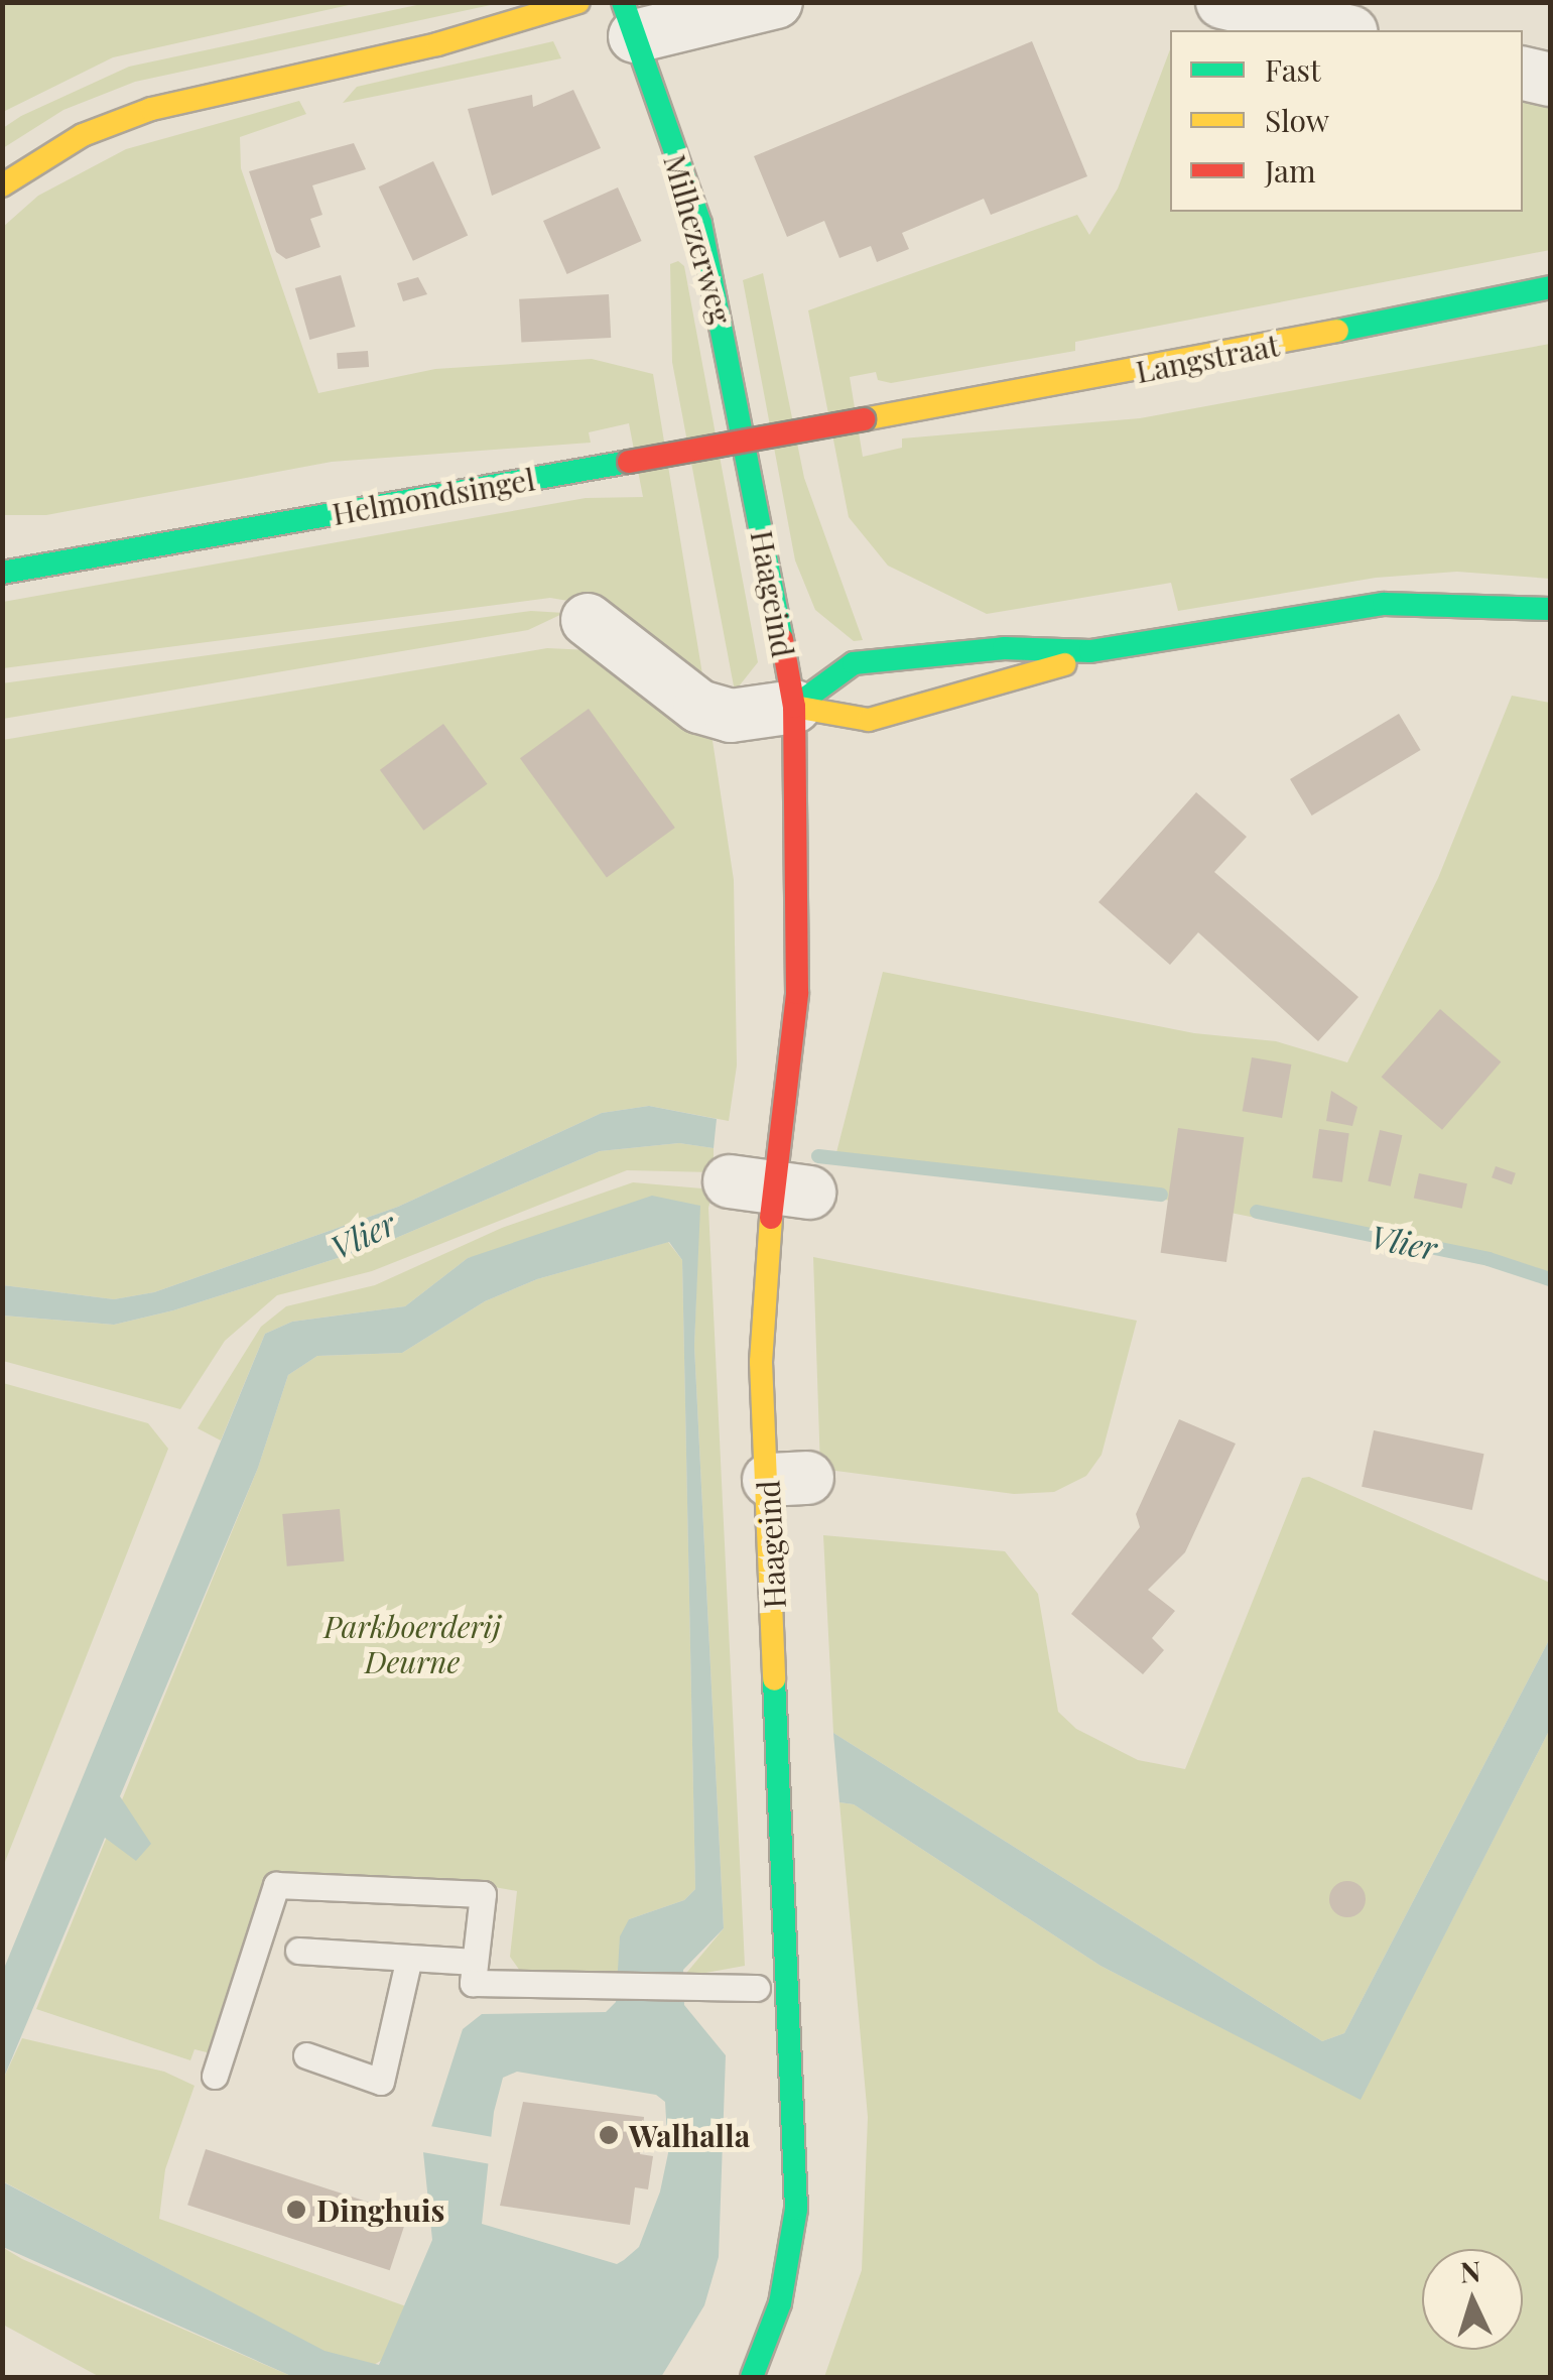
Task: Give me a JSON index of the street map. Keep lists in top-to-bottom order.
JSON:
{
  "streets": {
    "main road": [
      "Milhezerweg",
      "Langstraat",
      "Helmondsingel",
      "Haageind"
    ]
  },
  "crossings": [
    ["Milhezerweg", "Haageind"],
    ["Langstraat", "Helmondsingel"]
  ],
  "water": ["Vlier"],
  "parks": ["Parkboerderij Deurne"],
  "places": ["Walhalla", "Dinghuis"],
  "legend": ["Fast", "Slow", "Jam"],
  "north": "top"
}
